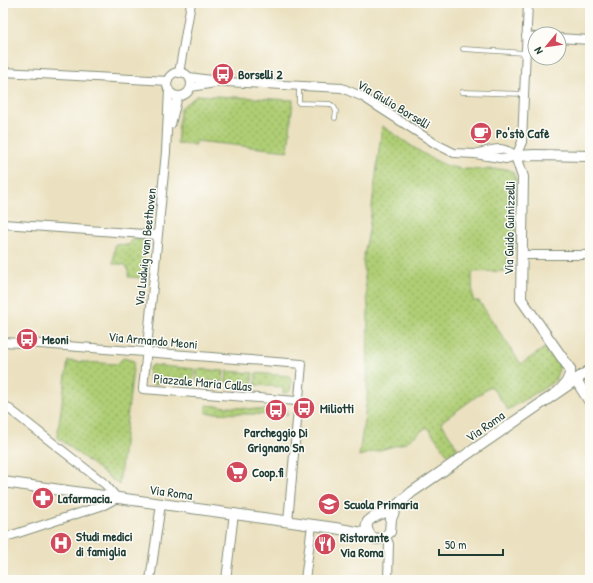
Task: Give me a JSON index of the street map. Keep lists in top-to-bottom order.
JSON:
{
  "streets": {
    "street": [
      "Via Giulio Borselli",
      "Via Guido Guinizzelli",
      "Via Ludwig van Beethoven",
      "Via Armando Meoni",
      "Piazzale Maria Callas",
      "Via Roma"
    ]
  },
  "crossings": [
    ["Via Giulio Borselli", "Via Guido Guinizzelli"],
    ["Via Giulio Borselli", "Via Ludwig van Beethoven"],
    ["Via Ludwig van Beethoven", "Via Armando Meoni"],
    ["Via Ludwig van Beethoven", "Piazzale Maria Callas"],
    ["Via Armando Meoni", "Piazzale Maria Callas"]
  ],
  "places": {
    "bus stop": [
      "Borselli 2",
      "Meoni",
      "Miliotti",
      "Parcheggio Di Grignano Sn"
    ],
    "cafe": ["Po'stò Cafè"],
    "supermarket": ["Coop.fi"],
    "pharmacy": ["Lafarmacia."],
    "school or university": ["Scuola Primaria"],
    "hospital": ["Studi medici di famiglia"],
    "restaurant": ["Ristorante Via Roma"]
  },
  "scale_bar": "50 m",
  "north": "bottom left"
}
